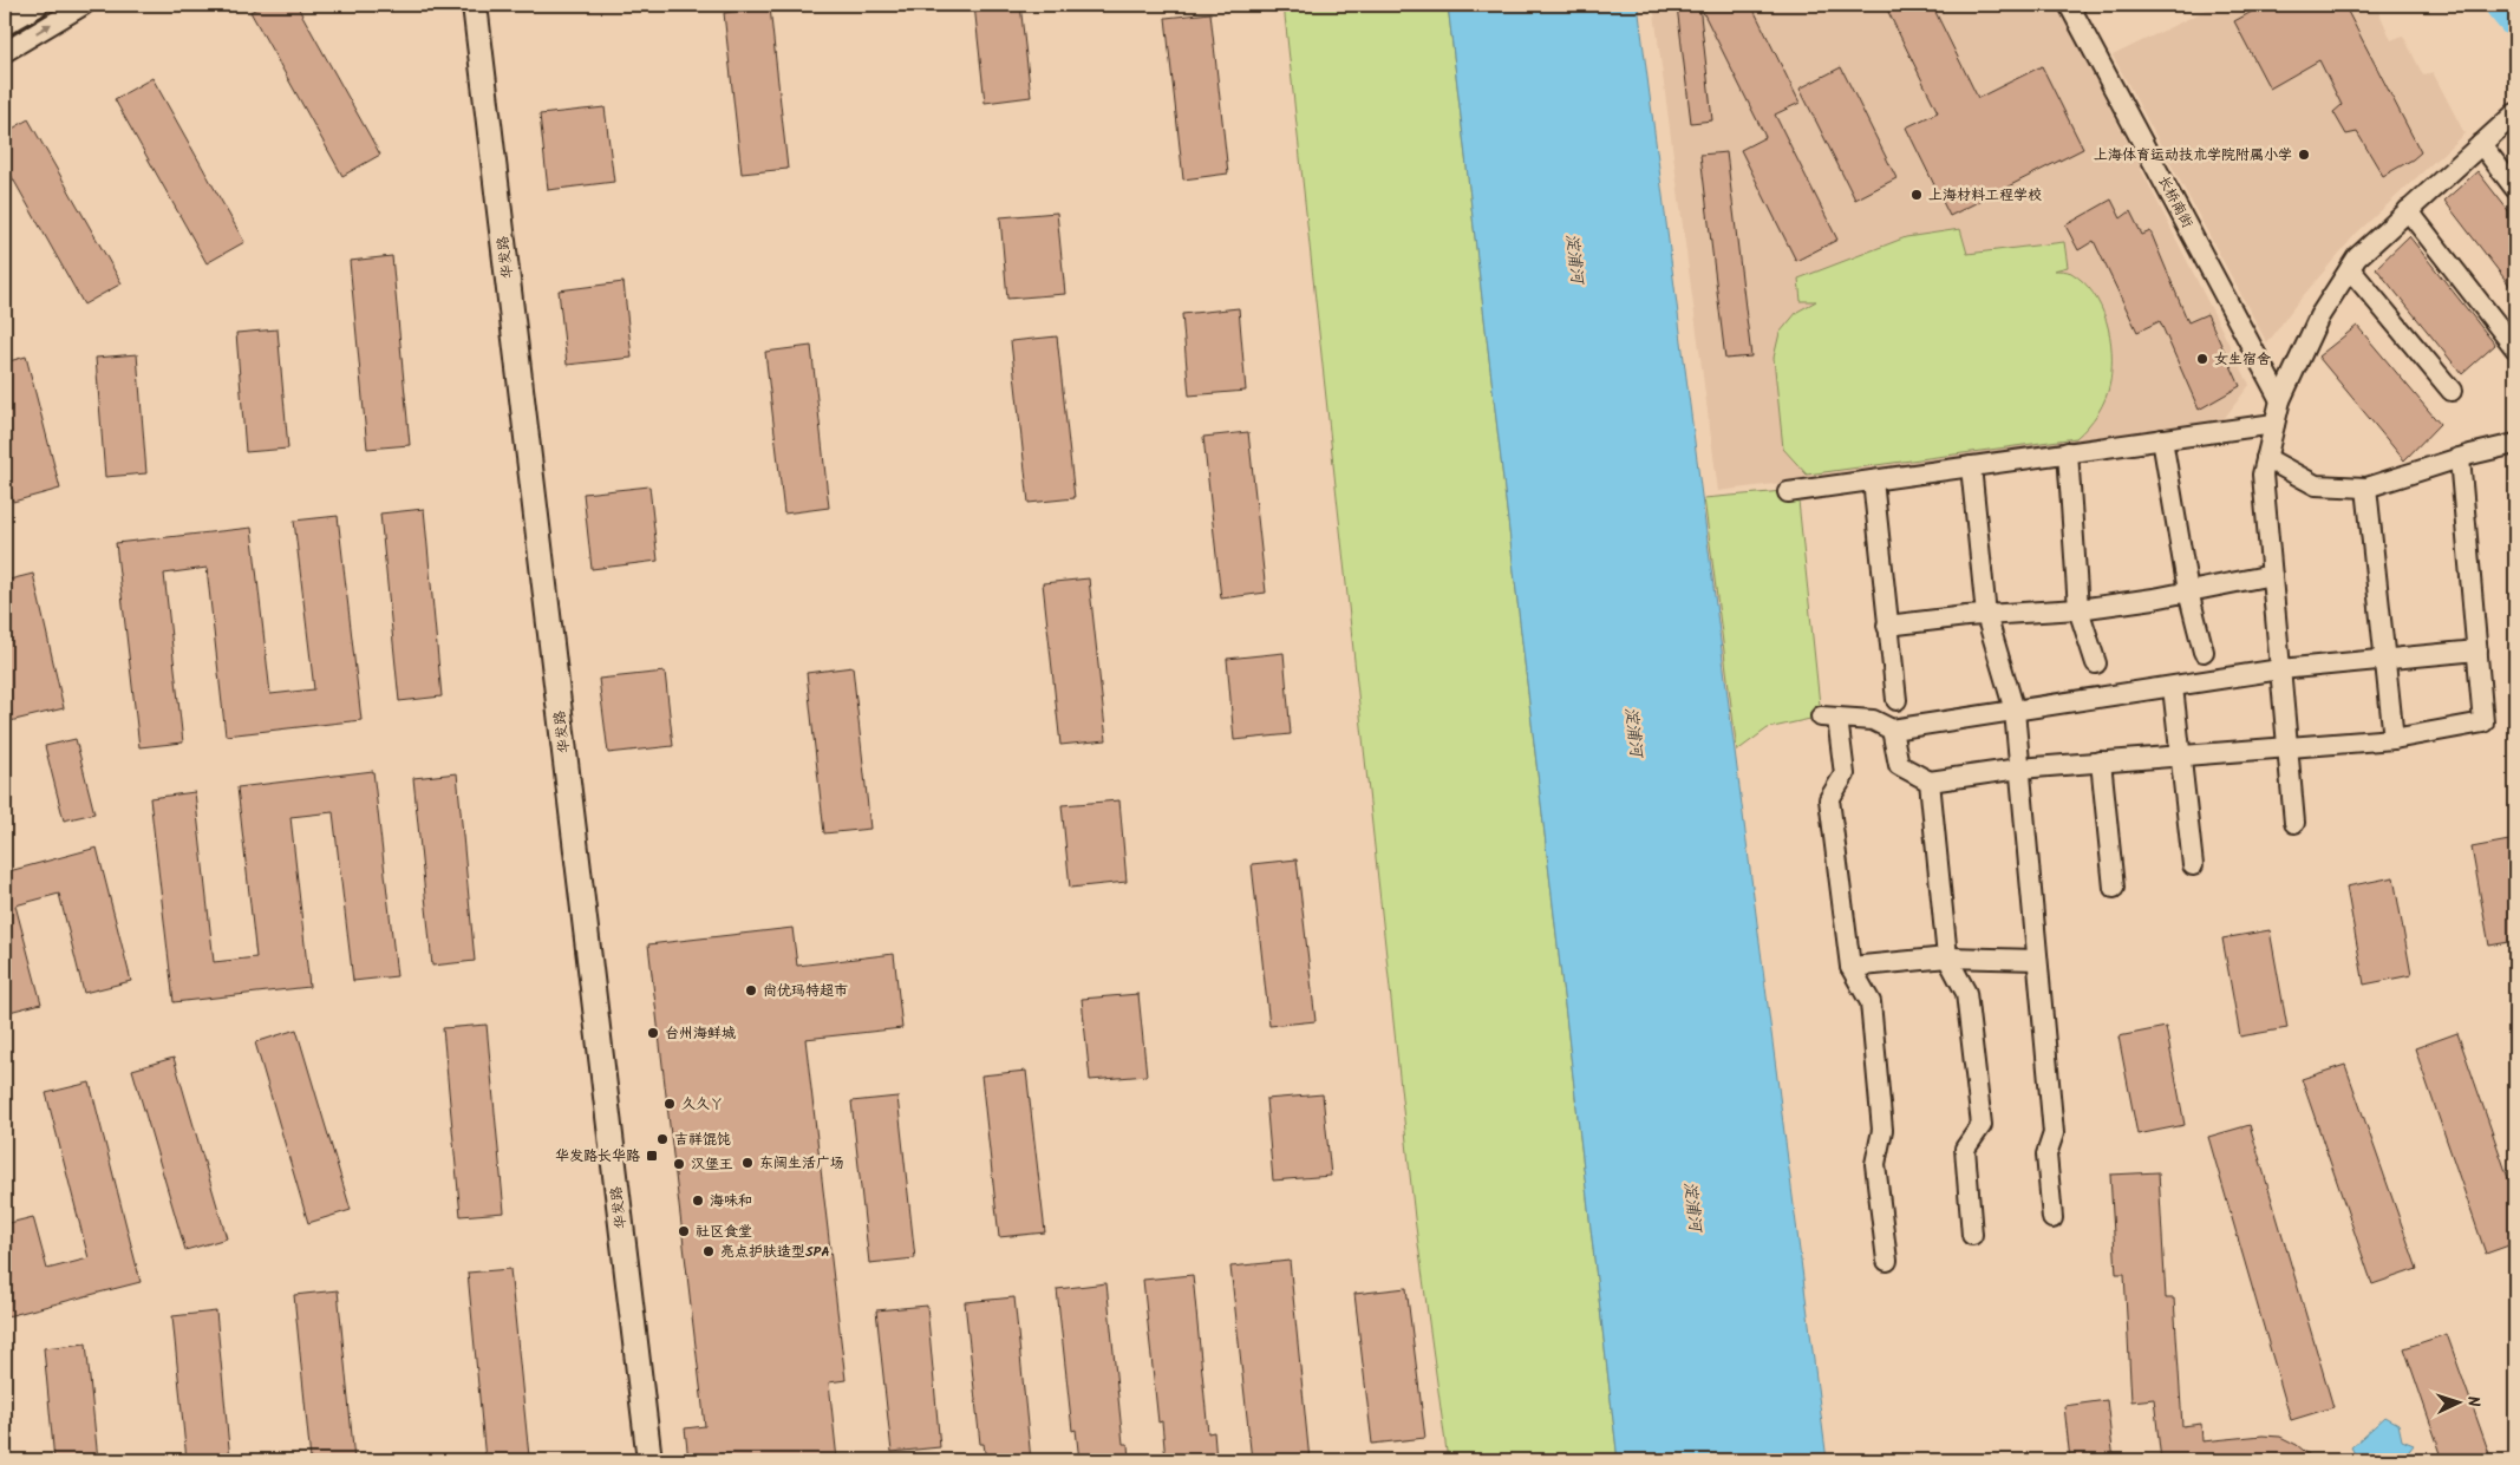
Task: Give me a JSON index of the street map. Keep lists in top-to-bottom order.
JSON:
{
  "streets": {
    "street": ["长桥南街", "华发路"]
  },
  "water": ["淀浦河"],
  "places": {
    "other": [
      "上海体育运动技术学院附属小学",
      "上海材料工程学校",
      "女生宿舍",
      "尚优玛特超市",
      "台州海鲜城",
      "久久丫",
      "吉祥馄饨",
      "东阔生活广场",
      "汉堡王",
      "海味和",
      "社区食堂",
      "亮点护肤造型SPA"
    ],
    "transit": ["华发路长华路"]
  },
  "north": "right"
}
